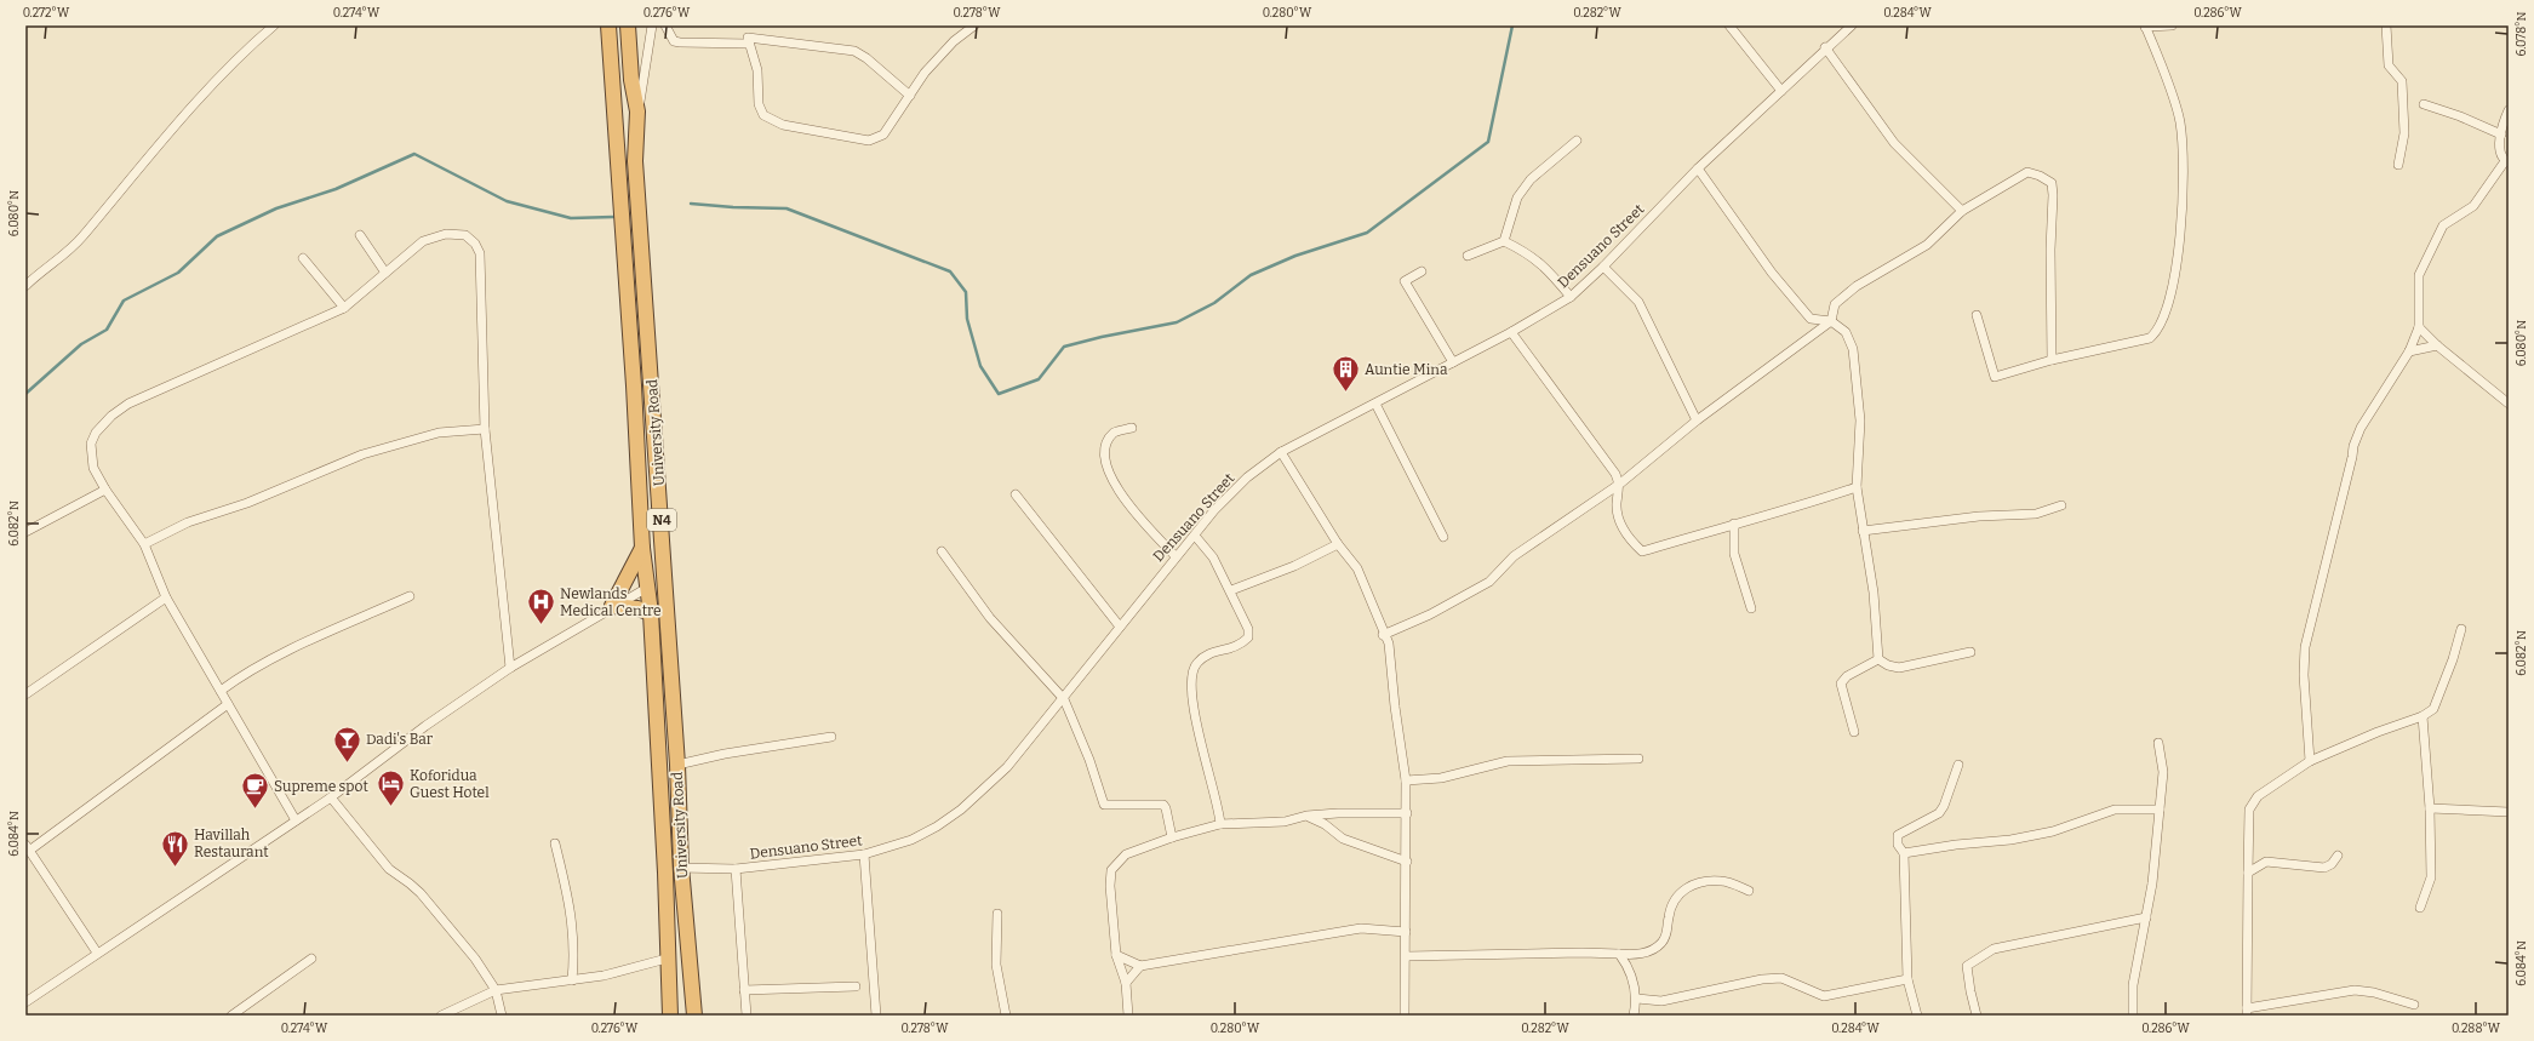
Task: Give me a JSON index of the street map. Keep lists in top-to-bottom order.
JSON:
{
  "streets": {
    "highway": ["University Road", "N4"],
    "street": ["Densuano Street"]
  },
  "crossings": [
    ["Densuano Street", "University Road"]
  ],
  "places": {
    "building": ["Auntie Mina"],
    "hospital": ["Newlands Medical Centre"],
    "bar": ["Dadi's Bar"],
    "hotel": ["Koforidua Guest Hotel"],
    "cafe": ["Supreme spot"],
    "restaurant": ["Havillah Restaurant"]
  },
  "coordinates": [
    "0.272°W",
    "0.274°W",
    "0.276°W",
    "0.278°W",
    "0.280°W",
    "0.282°W",
    "0.284°W",
    "0.286°W",
    "6.078°N",
    "6.080°N",
    "6.082°N",
    "6.084°N",
    "0.288°W"
  ]
}
